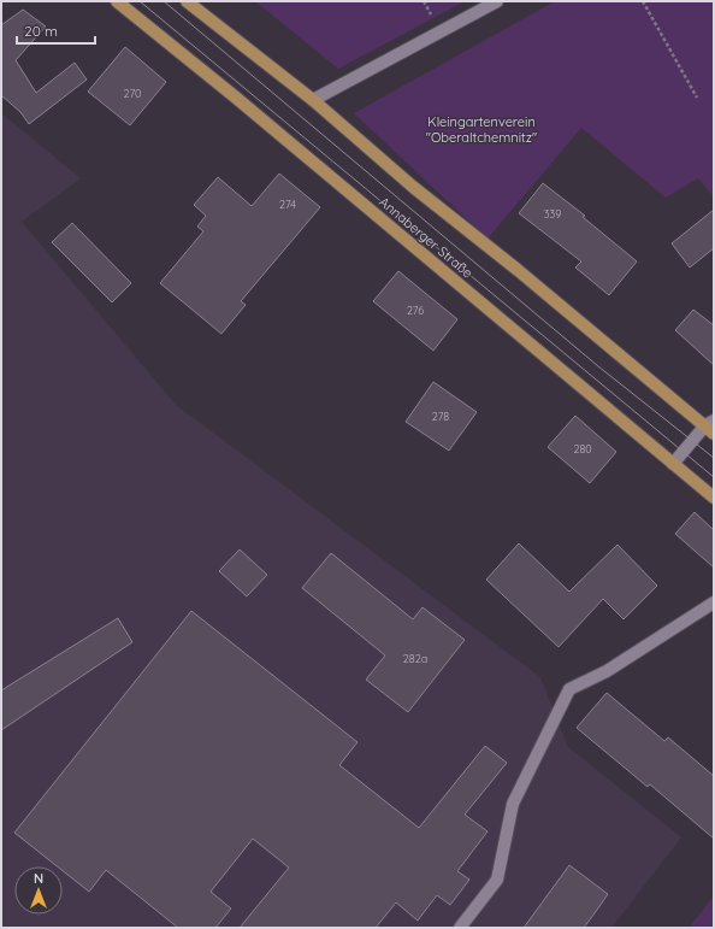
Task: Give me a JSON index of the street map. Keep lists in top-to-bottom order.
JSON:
{
  "streets": {
    "main road": ["Annaberger Straße"]
  },
  "parks": ["Kleingartenverein \"Oberaltchemnitz\""],
  "house_numbers": [
    "270",
    "274",
    "339",
    "276",
    "278",
    "280",
    "282a"
  ],
  "scale_bar": "20 m",
  "north": "top"
}
